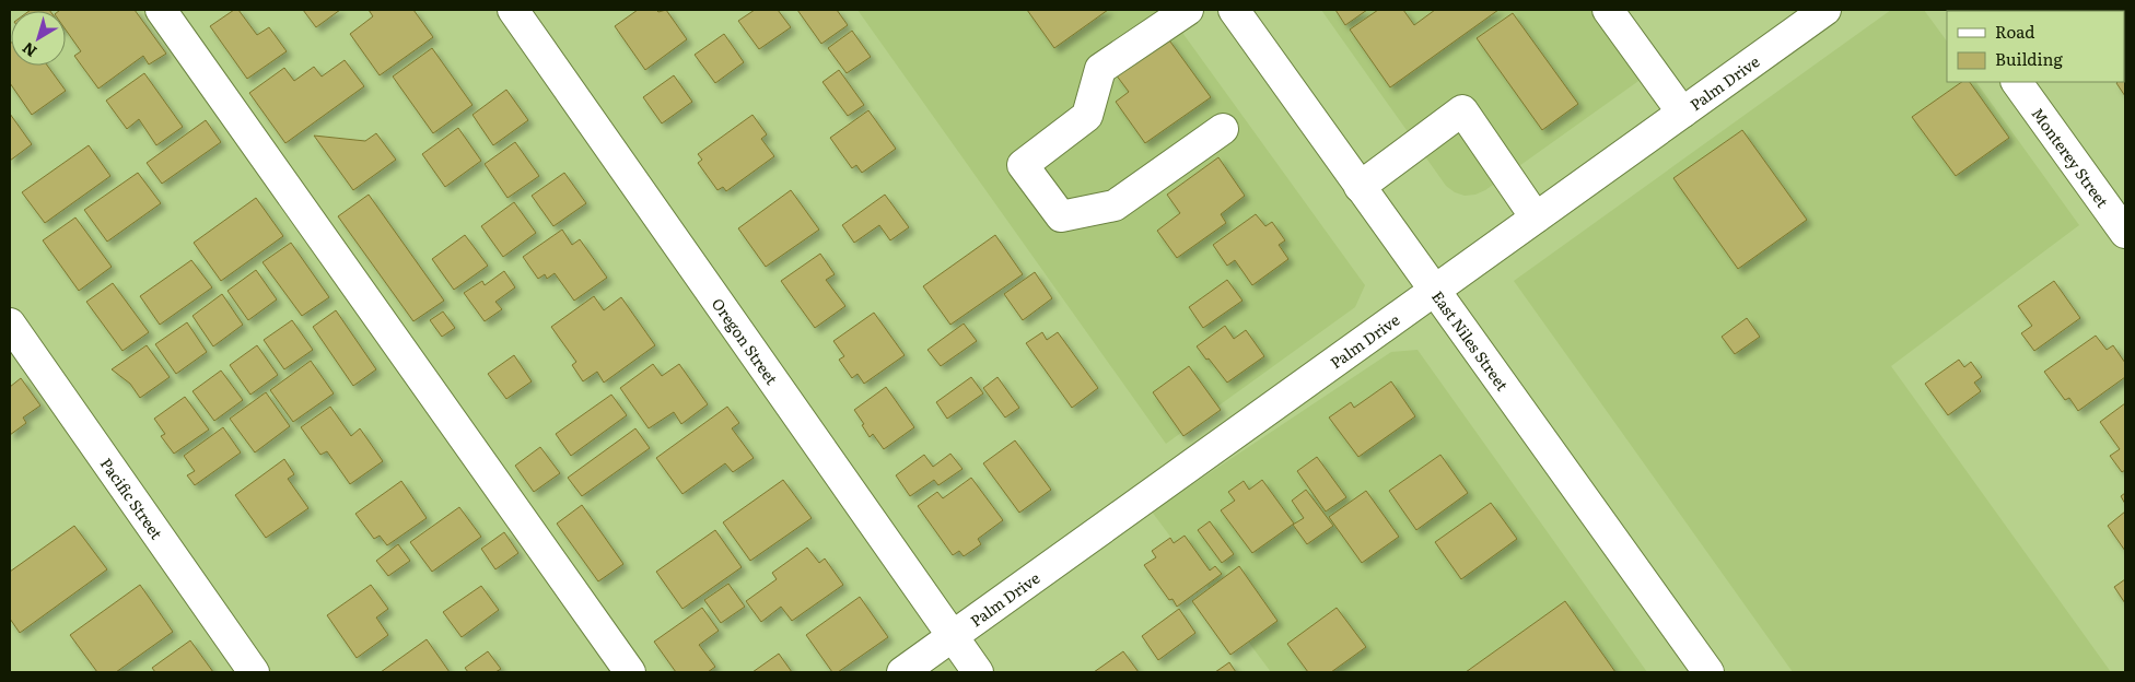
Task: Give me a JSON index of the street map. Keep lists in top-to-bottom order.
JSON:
{
  "streets": {
    "street": [
      "Palm Drive",
      "Monterey Street",
      "Oregon Street",
      "East Niles Street",
      "Pacific Street"
    ]
  },
  "crossings": [
    ["Palm Drive", "Oregon Street"],
    ["Palm Drive", "East Niles Street"]
  ],
  "legend": ["Road", "Building"],
  "north": "bottom left"
}
